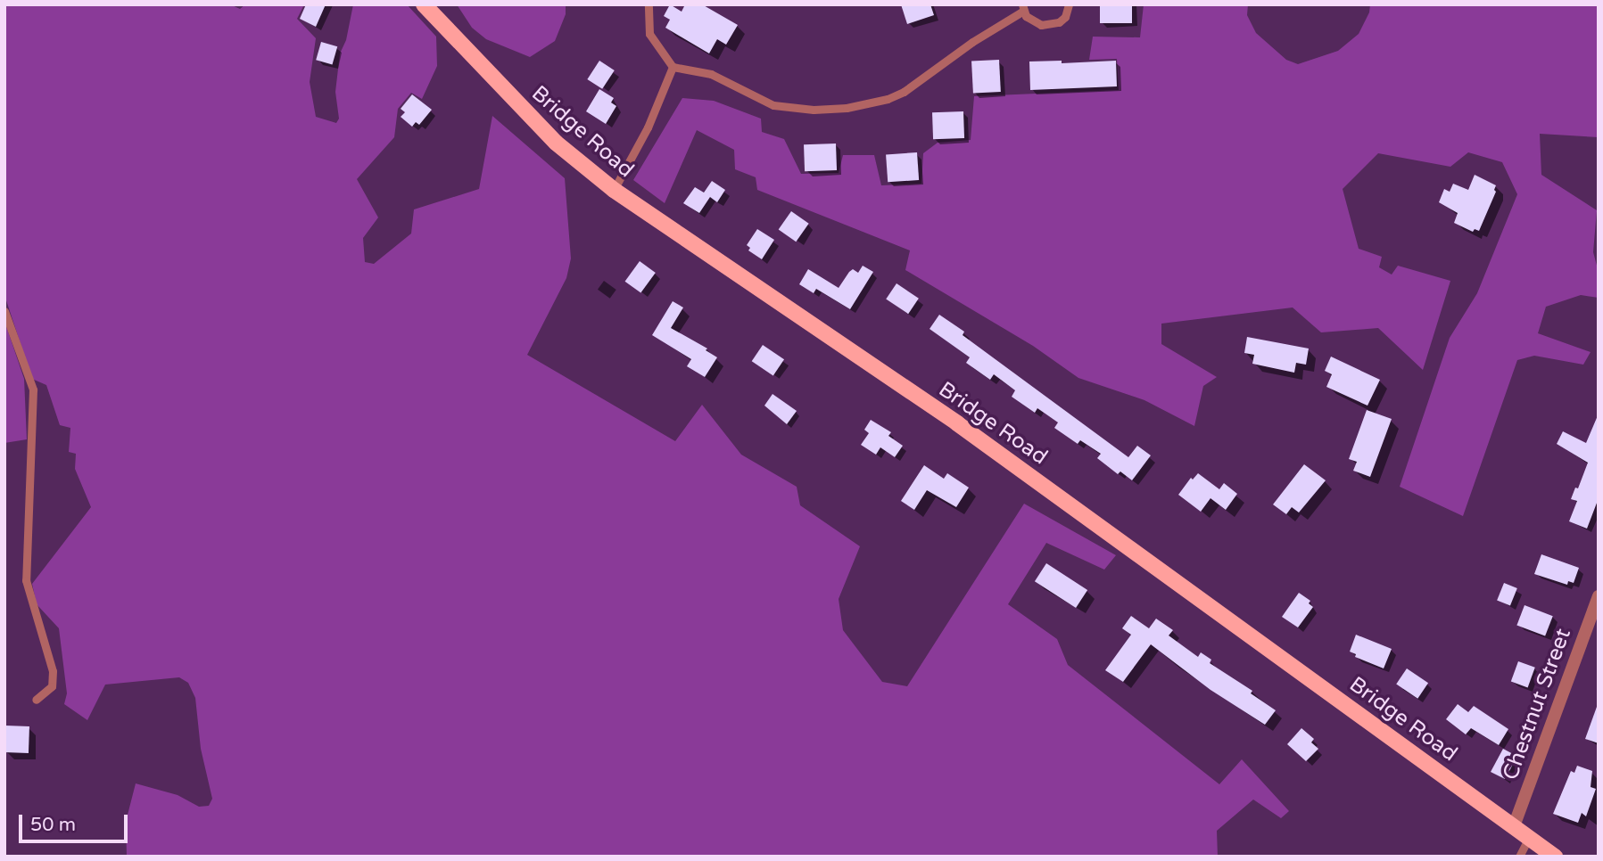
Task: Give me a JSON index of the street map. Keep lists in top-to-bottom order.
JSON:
{
  "streets": {
    "main road": ["Bridge Road"],
    "street": ["Chestnut Street"]
  },
  "crossings": [
    ["Bridge Road", "Chestnut Street"]
  ],
  "scale_bar": "50 m"
}
